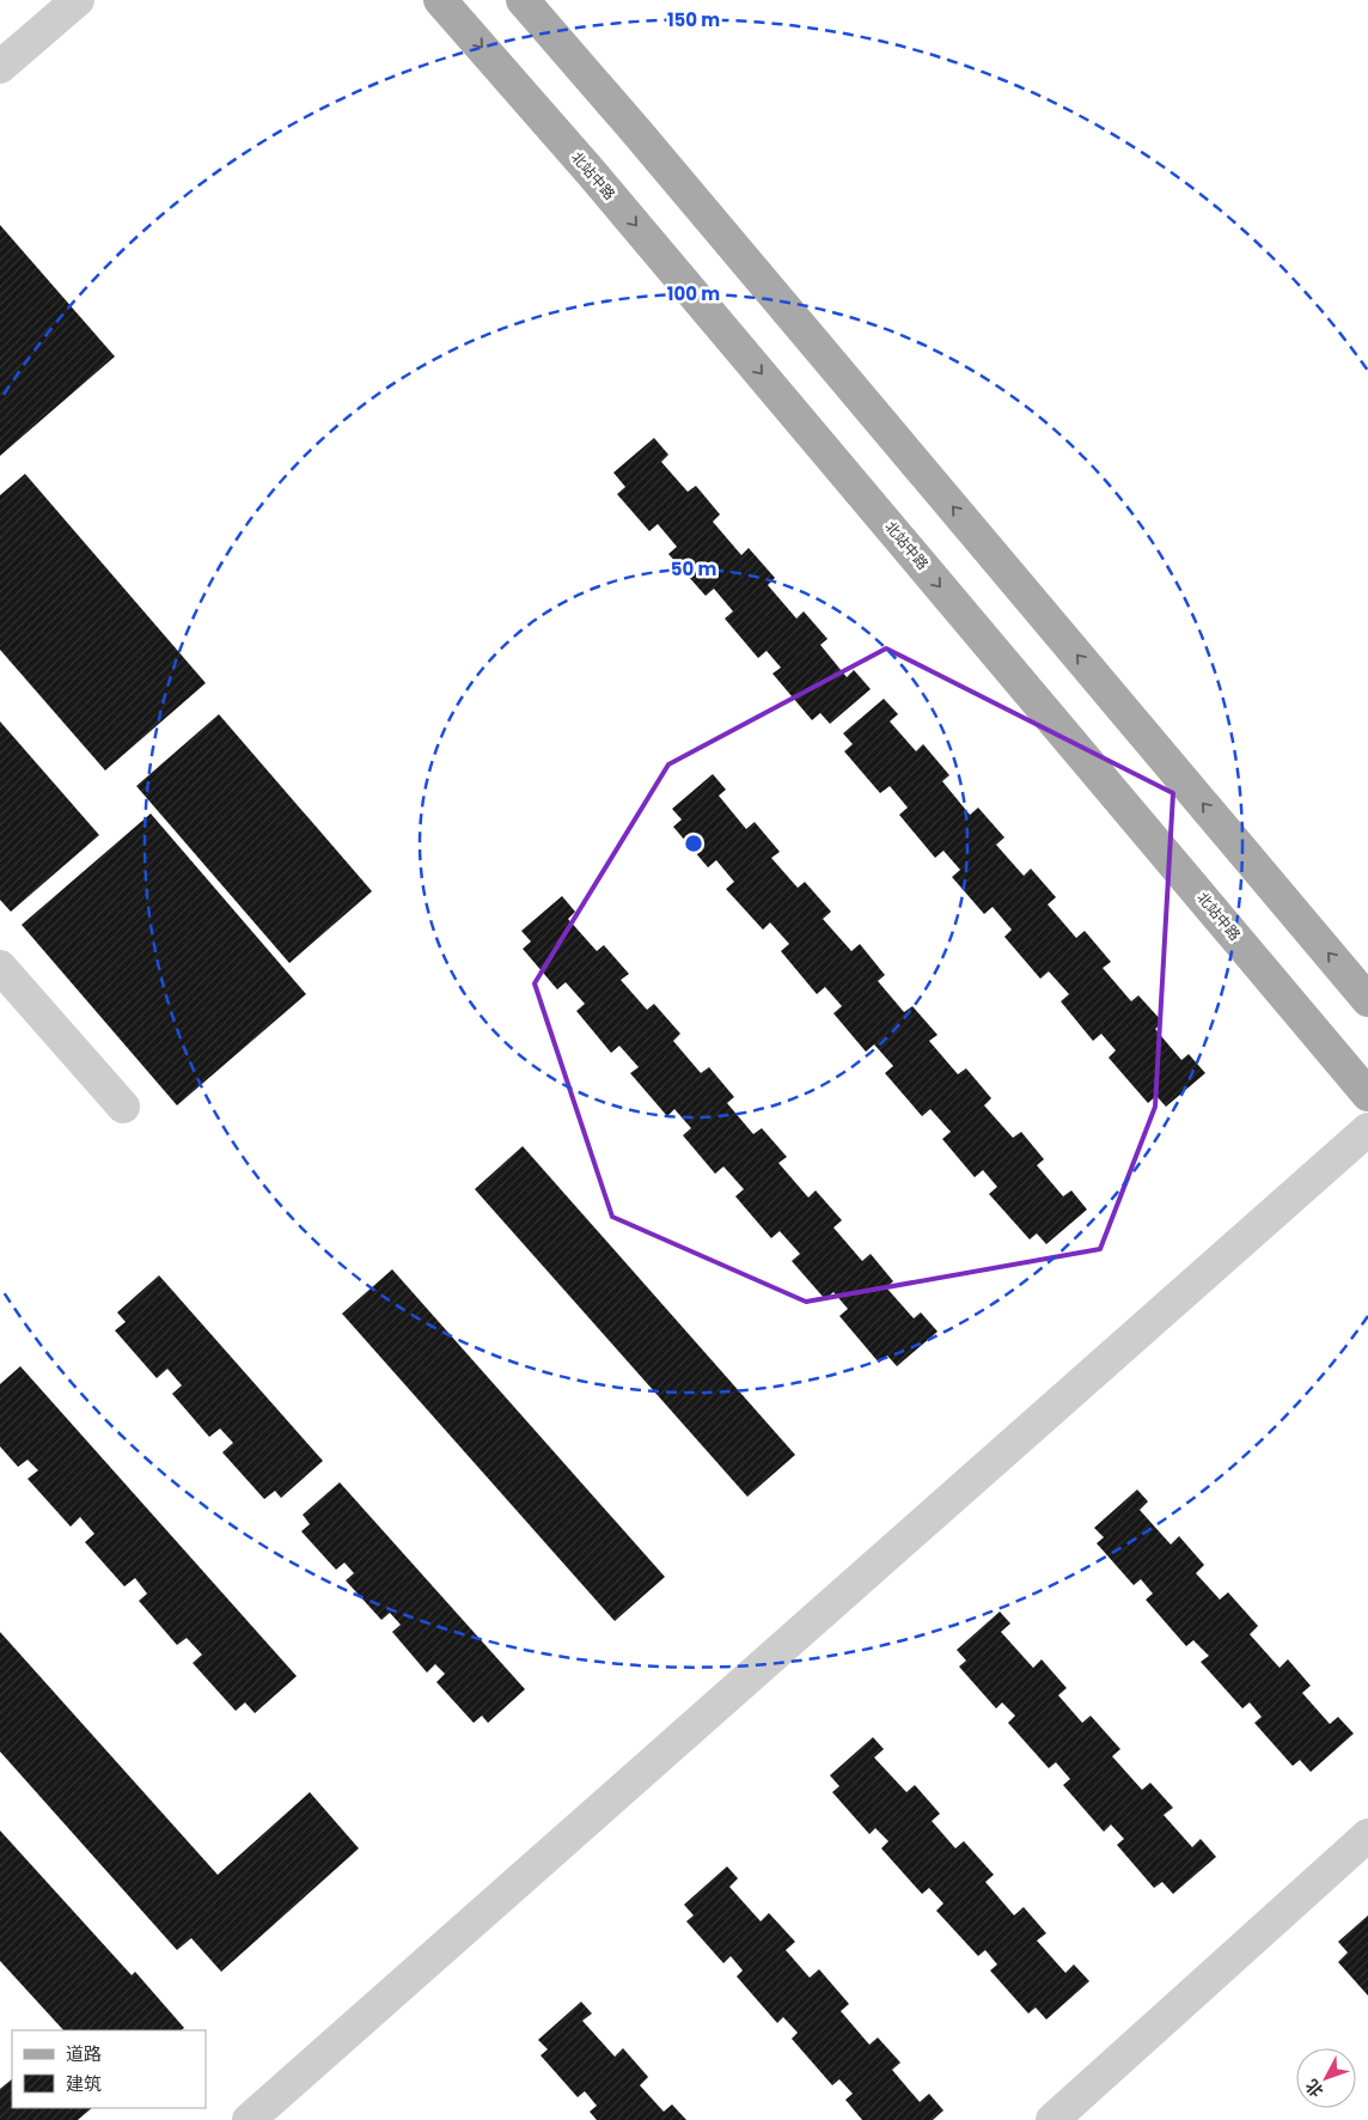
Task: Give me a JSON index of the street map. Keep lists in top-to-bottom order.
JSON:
{
  "streets": {
    "main road": ["北站中路"]
  },
  "legend": ["道路", "建筑"],
  "north": "bottom left",
  "rings": ["150 m", "100 m", "50 m"]
}
